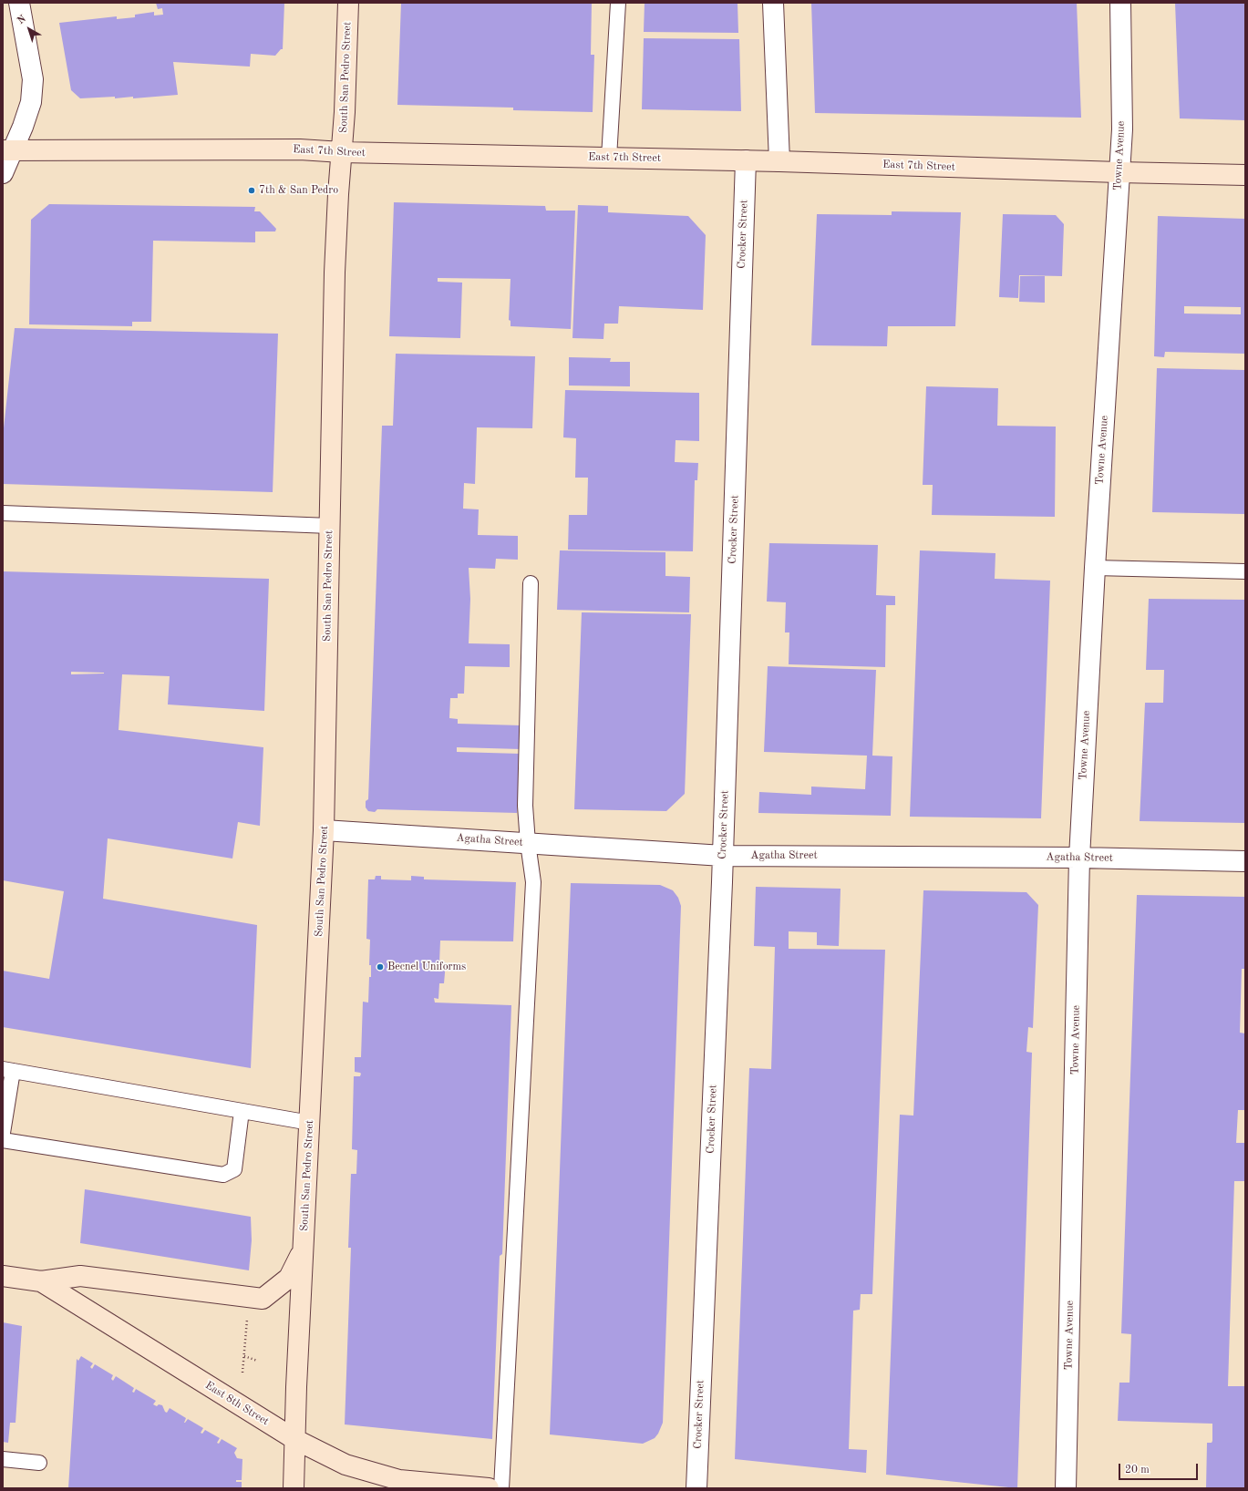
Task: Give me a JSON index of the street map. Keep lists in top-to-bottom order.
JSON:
{
  "streets": {
    "main road": ["South San Pedro Street", "East 7th Street", "East 8th Street"],
    "street": ["Towne Avenue", "Crocker Street", "Agatha Street"]
  },
  "crossings": [
    ["South San Pedro Street", "East 7th Street"],
    ["South San Pedro Street", "Agatha Street"],
    ["South San Pedro Street", "East 8th Street"],
    ["East 7th Street", "Towne Avenue"],
    ["East 7th Street", "Crocker Street"],
    ["Towne Avenue", "Agatha Street"],
    ["Crocker Street", "Agatha Street"]
  ],
  "places": ["7th & San Pedro", "Becnel Uniforms"],
  "scale_bar": "20 m",
  "north": "top left"
}
